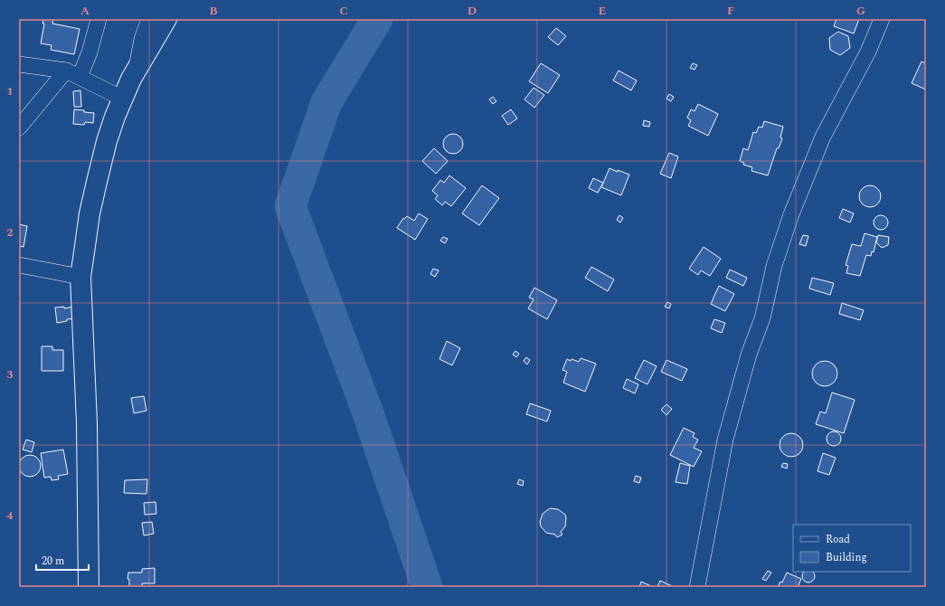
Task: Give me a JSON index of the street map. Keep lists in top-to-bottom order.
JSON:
{
  "legend": ["Road", "Building"],
  "scale_bar": "20 m",
  "grid": {
    "columns": [
      "A",
      "B",
      "C",
      "D",
      "E",
      "F",
      "G"
    ],
    "rows": [
      "1",
      "2",
      "3",
      "4"
    ]
  }
}
